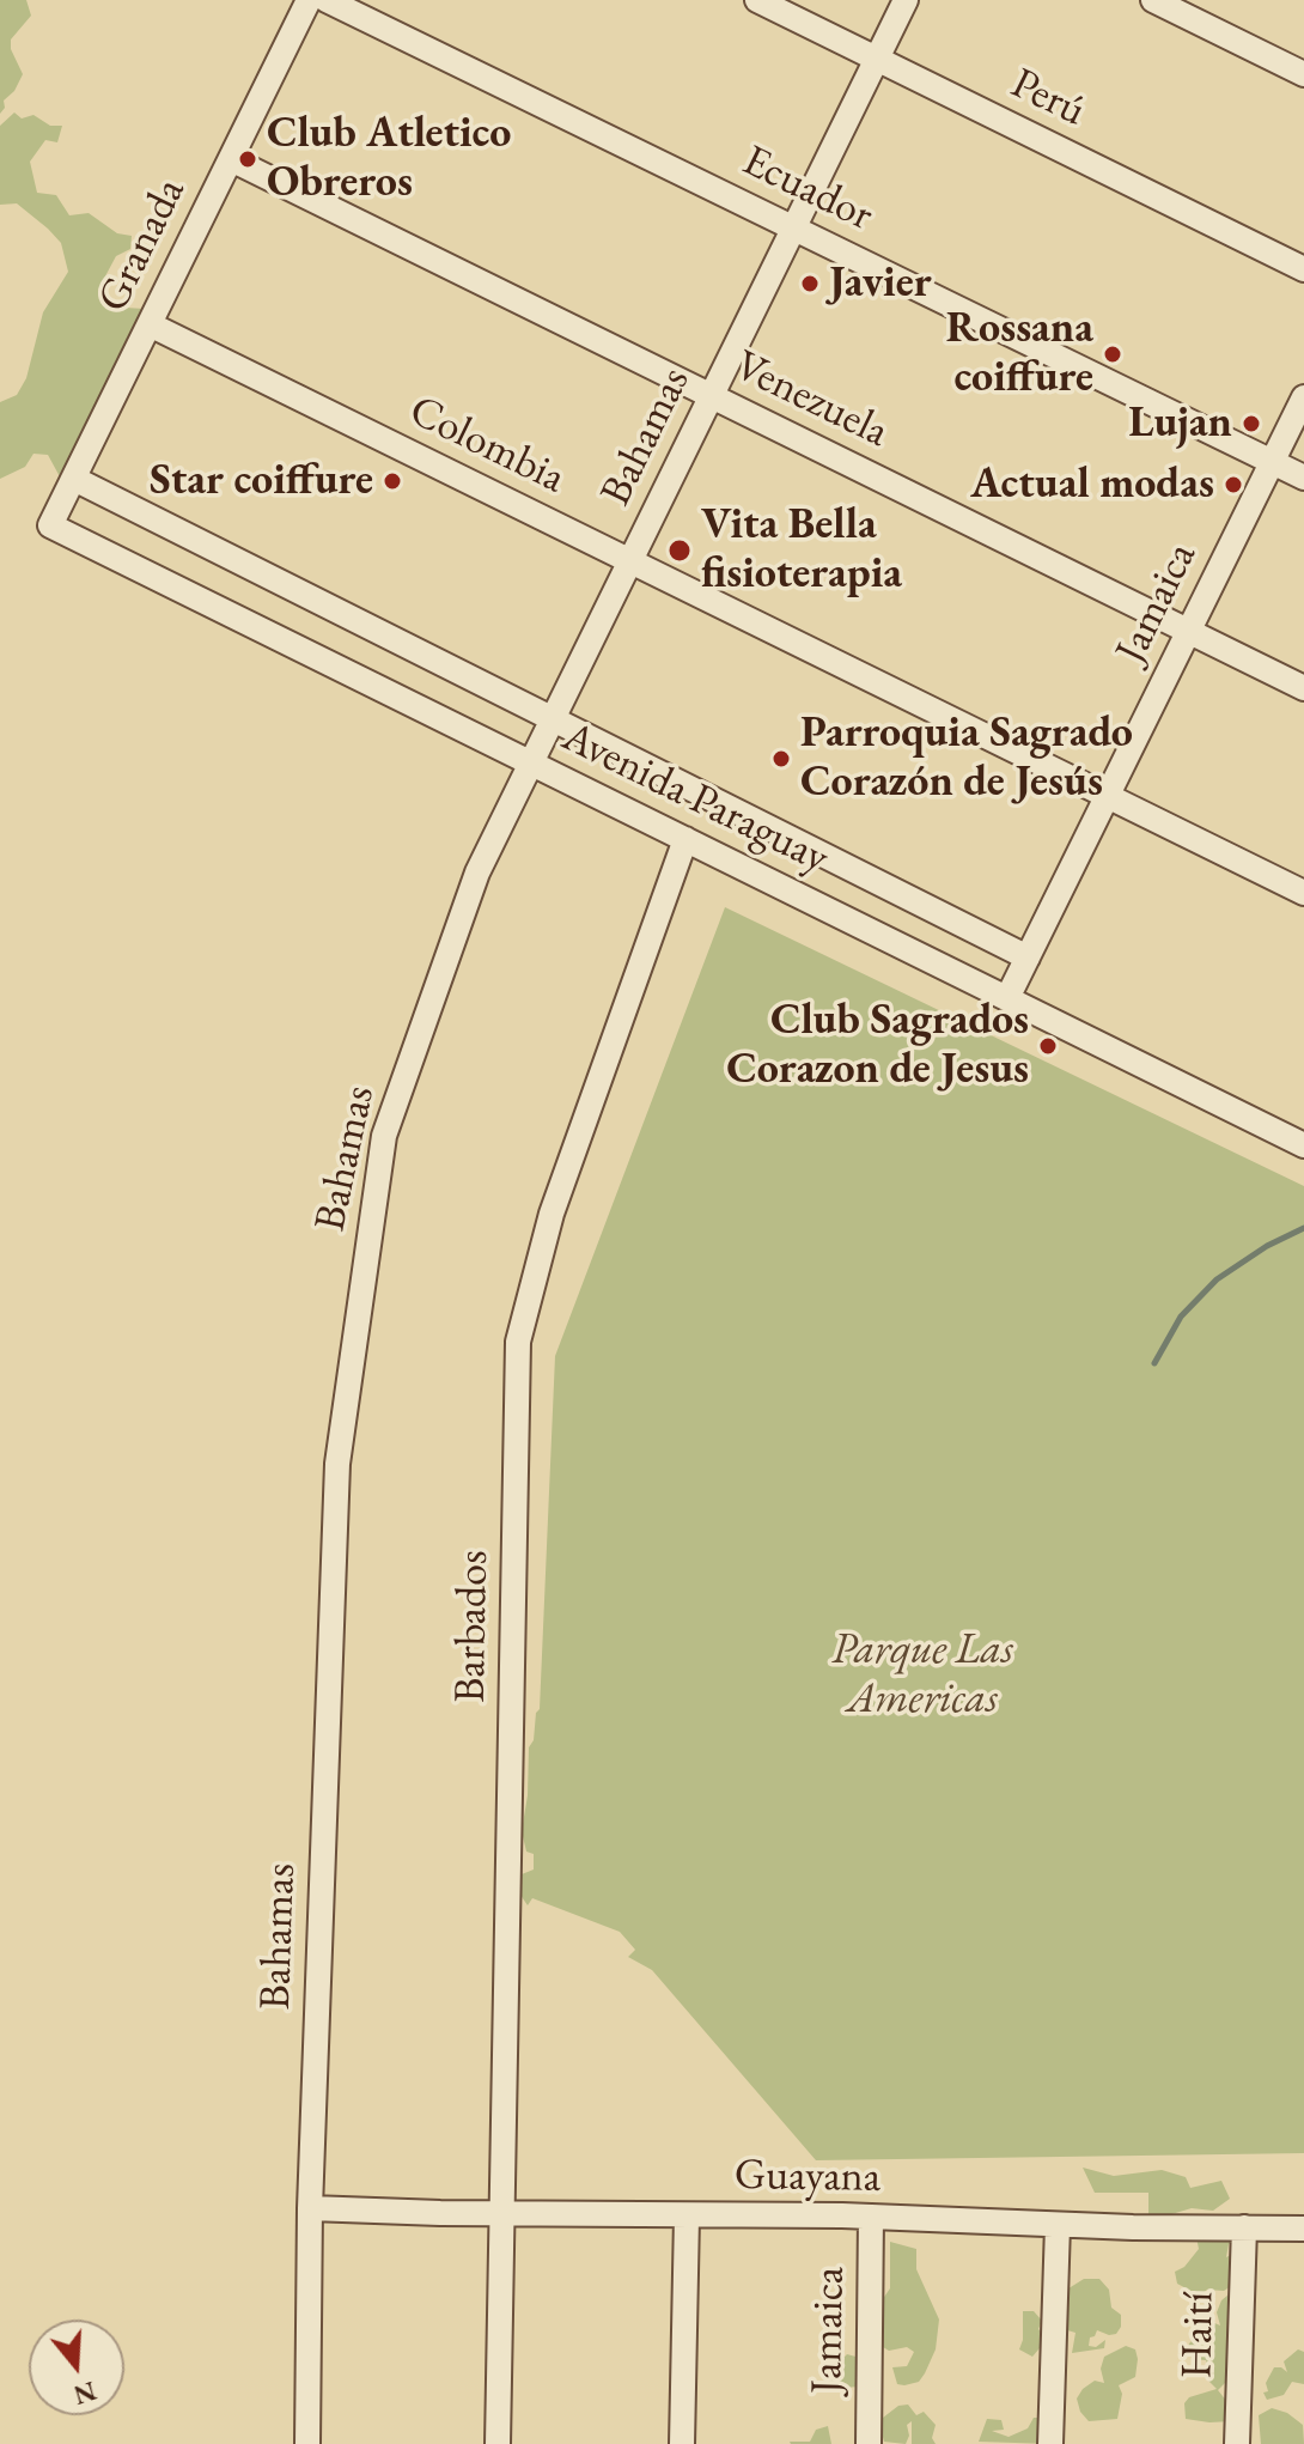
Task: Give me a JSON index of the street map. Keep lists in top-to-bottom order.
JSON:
{
  "streets": {
    "street": [
      "Perú",
      "Ecuador",
      "Granada",
      "Venezuela",
      "Bahamas",
      "Colombia",
      "Jamaica",
      "Avenida Paraguay",
      "Barbados",
      "Guayana",
      "Haití"
    ]
  },
  "crossings": [
    ["Perú", "Bahamas"],
    ["Ecuador", "Bahamas"],
    ["Ecuador", "Jamaica"],
    ["Granada", "Venezuela"],
    ["Granada", "Colombia"],
    ["Granada", "Avenida Paraguay"],
    ["Venezuela", "Bahamas"],
    ["Venezuela", "Jamaica"],
    ["Bahamas", "Colombia"],
    ["Bahamas", "Avenida Paraguay"],
    ["Bahamas", "Guayana"],
    ["Colombia", "Jamaica"],
    ["Jamaica", "Avenida Paraguay"],
    ["Jamaica", "Guayana"],
    ["Avenida Paraguay", "Barbados"],
    ["Barbados", "Guayana"],
    ["Guayana", "Haití"]
  ],
  "parks": ["Parque Las Americas"],
  "places": [
    "Club Atletico Obreros",
    "Javier",
    "Rossana coiffure",
    "Lujan",
    "Star coiffure",
    "Actual modas",
    "Vita Bella fisioterapia",
    "Parroquia Sagrado Corazón de Jesús",
    "Club Sagrados Corazon de Jesus"
  ],
  "north": "bottom"
}
